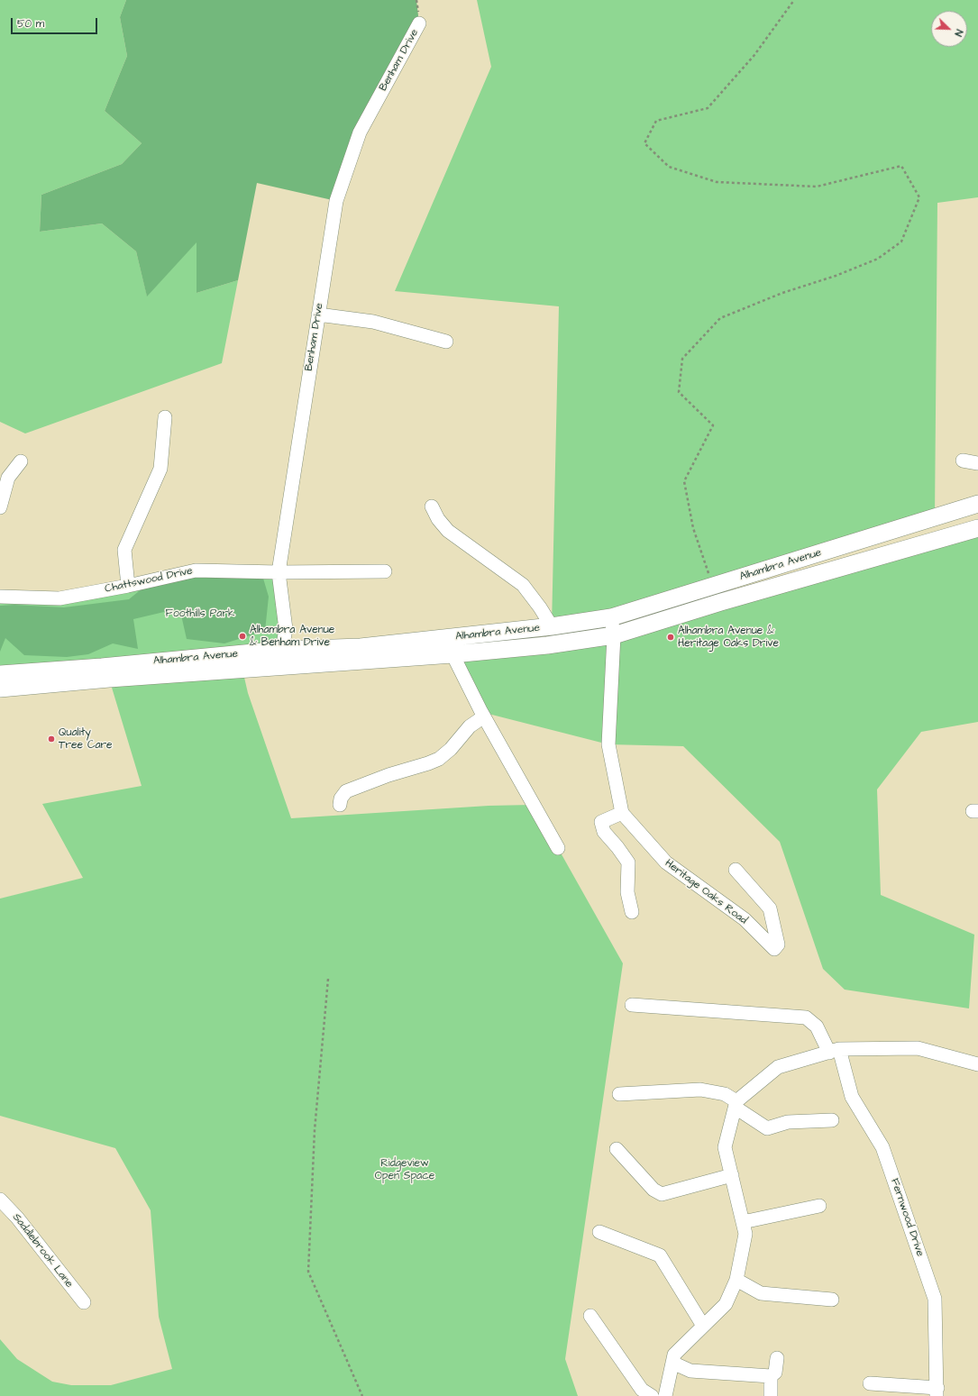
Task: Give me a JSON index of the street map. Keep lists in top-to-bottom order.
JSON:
{
  "streets": {
    "main road": ["Alhambra Avenue"],
    "street": [
      "Benham Drive",
      "Chattswood Drive",
      "Heritage Oaks Road",
      "Fernwood Drive",
      "Saddlebrook Lane"
    ]
  },
  "crossings": [
    ["Benham Drive", "Alhambra Avenue"],
    ["Benham Drive", "Chattswood Drive"]
  ],
  "parks": ["Foothills Park", "Ridgeview Open Space"],
  "places": ["Alhambra Avenue & Benham Drive", "Alhambra Avenue & Heritage Oaks Drive", "Quality Tree Care"],
  "scale_bar": "50 m",
  "north": "bottom right"
}
